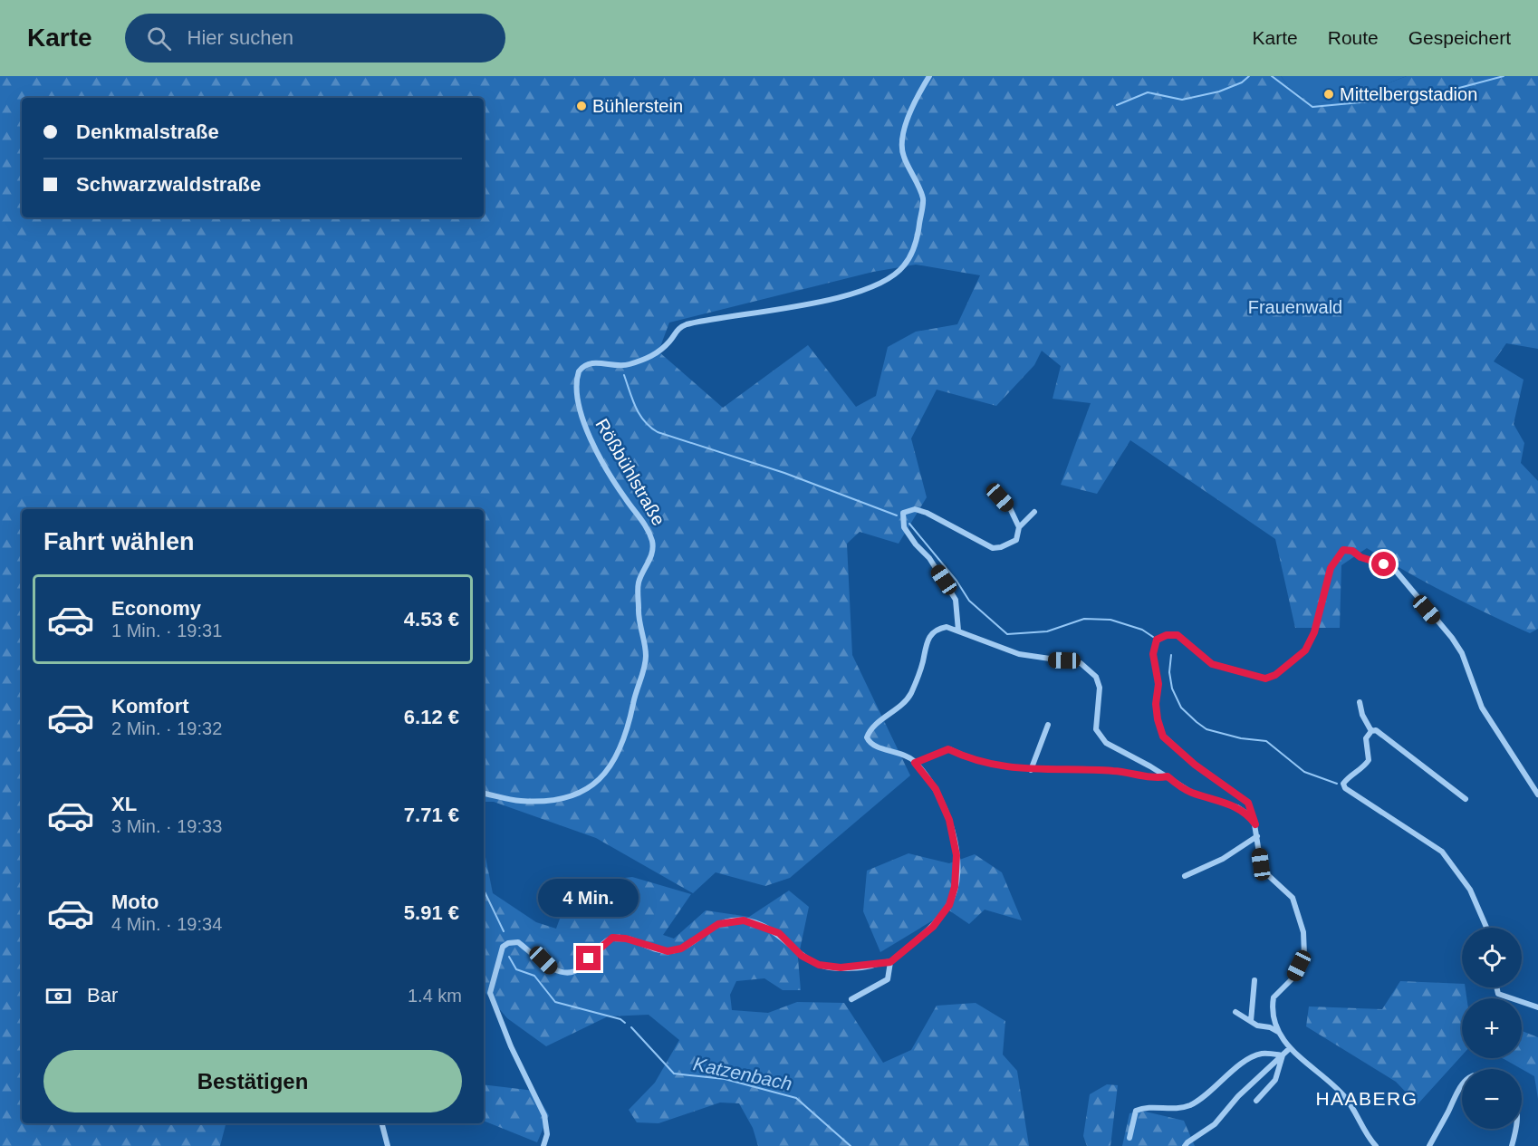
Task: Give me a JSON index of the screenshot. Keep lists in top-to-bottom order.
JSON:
{
  "streets": {
    "street": ["Rößbühlstraße"]
  },
  "districts": ["HAABERG"],
  "water": ["Katzenbach"],
  "parks": ["Frauenwald"],
  "places": ["Mittelbergstadion", "Bühlerstein"],
  "page": {
    "header": "Karte",
    "search": "Hier suchen",
    "nav": ["Karte", "Route", "Gespeichert"],
    "banner": ["Denkmalstraße", "Schwarzwaldstraße"],
    "heading": "Fahrt wählen",
    "list": [
      {
        "name": "Economy",
        "note": "1 Min. · 19:31",
        "value": "4.53 €"
      },
      {
        "name": "Komfort",
        "note": "2 Min. · 19:32",
        "value": "6.12 €"
      },
      {
        "name": "XL",
        "note": "3 Min. · 19:33",
        "value": "7.71 €"
      },
      {
        "name": "Moto",
        "note": "4 Min. · 19:34",
        "value": "5.91 €"
      }
    ],
    "bubble": "4 Min.",
    "map_buttons": ["+", "−"],
    "pay": ["Bar", "1.4 km"],
    "buttons": "Bestätigen"
  }
}
